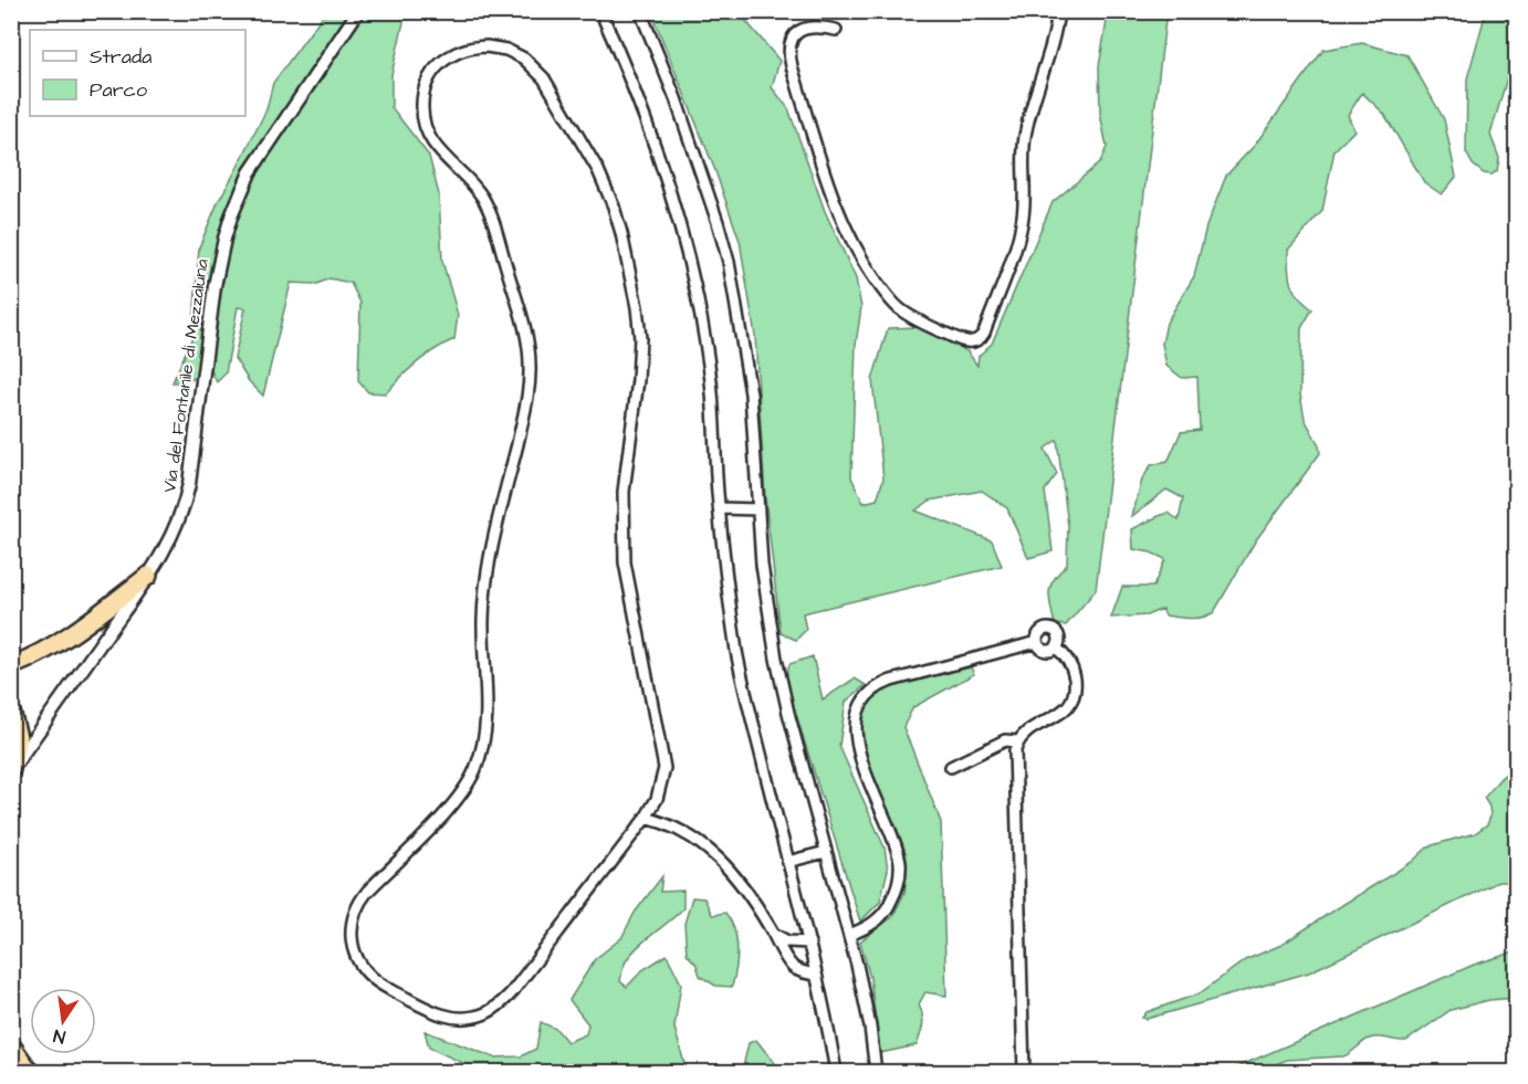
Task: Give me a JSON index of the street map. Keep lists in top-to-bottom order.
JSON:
{
  "streets": {
    "street": ["Via del Fontanile di Mezzaluna"]
  },
  "legend": ["Strada", "Parco"],
  "north": "bottom"
}
